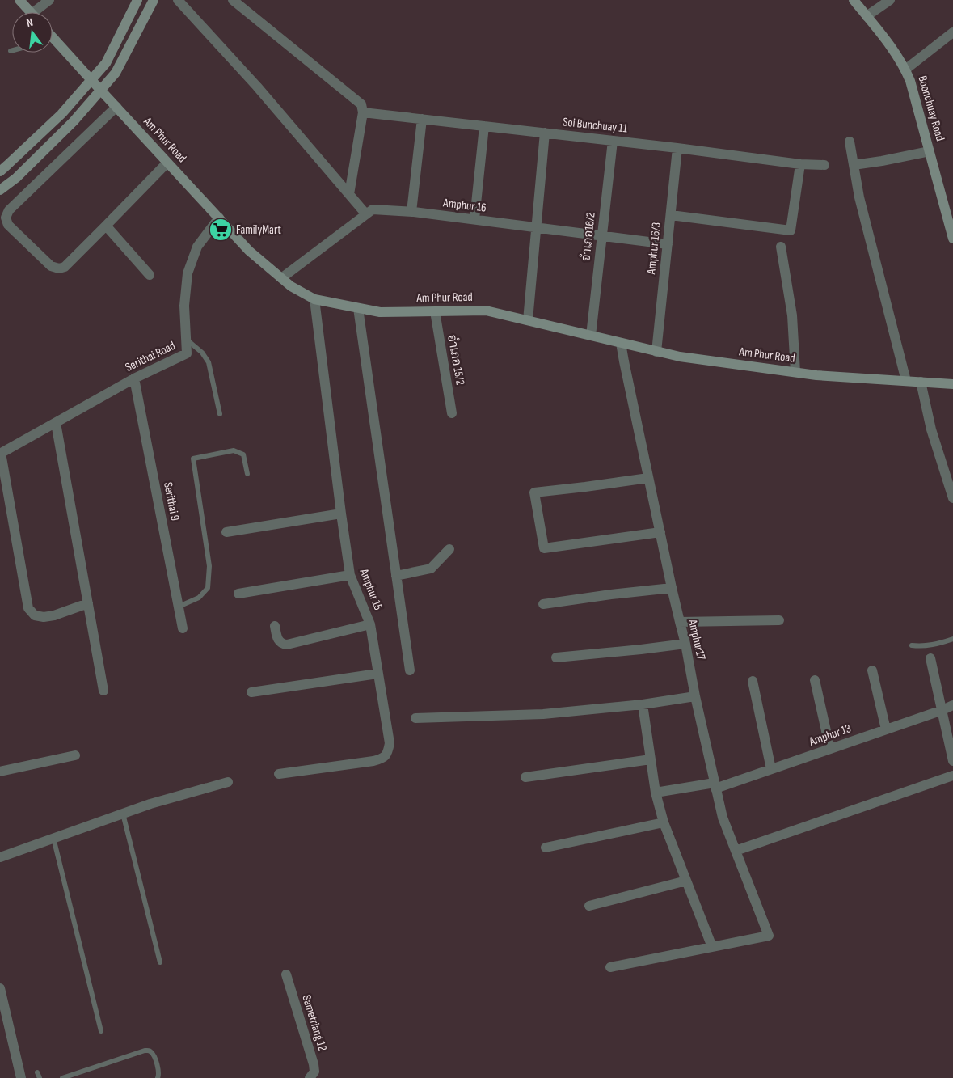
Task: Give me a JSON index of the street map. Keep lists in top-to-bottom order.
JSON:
{
  "streets": {
    "street": [
      "Boonchuay Road",
      "Soi Bunchuay 11",
      "Am Phur Road",
      "Amphur 16",
      "อำเภอ16/2",
      "Amphur 16/3",
      "Serithai Road",
      "อำเภอ 15/2",
      "Serithai 9",
      "Amphur 15",
      "Amphur17",
      "Amphur 13",
      "Sametriang 12"
    ]
  },
  "crossings": [
    ["Soi Bunchuay 11", "อำเภอ16/2"],
    ["Soi Bunchuay 11", "Amphur 16/3"],
    ["Am Phur Road", "Amphur 16"],
    ["Am Phur Road", "อำเภอ16/2"],
    ["Am Phur Road", "Amphur 16/3"],
    ["Am Phur Road", "Serithai Road"],
    ["Am Phur Road", "อำเภอ 15/2"],
    ["Am Phur Road", "Amphur 15"],
    ["Am Phur Road", "Amphur17"],
    ["Amphur 16", "อำเภอ16/2"],
    ["Amphur 16", "Amphur 16/3"],
    ["Serithai Road", "Serithai 9"],
    ["Amphur17", "Amphur 13"]
  ],
  "places": {
    "supermarket": ["FamilyMart"]
  },
  "north": "top"
}
